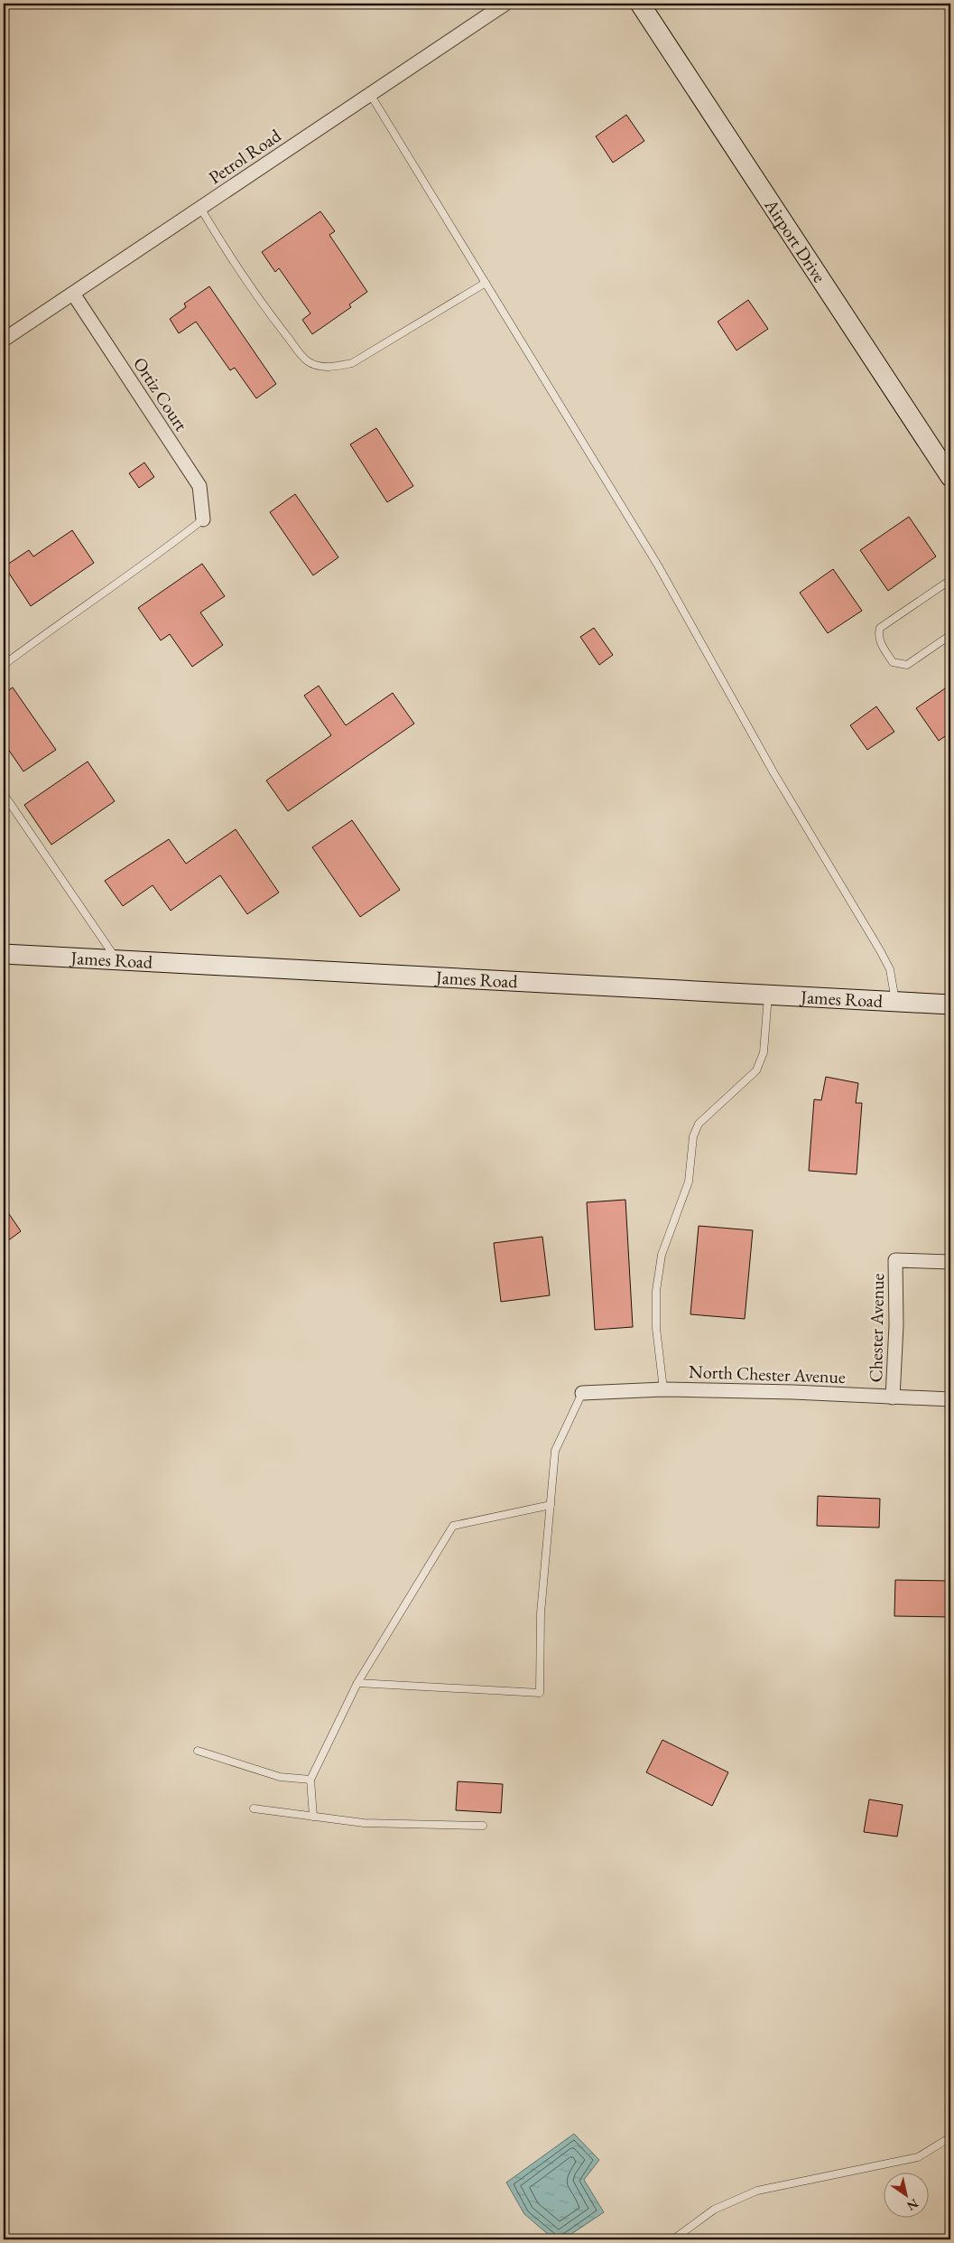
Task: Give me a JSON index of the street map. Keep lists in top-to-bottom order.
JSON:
{
  "streets": {
    "main road": ["Airport Drive", "James Road"],
    "street": [
      "Petrol Road",
      "Ortiz Court",
      "Chester Avenue",
      "North Chester Avenue"
    ]
  },
  "crossings": [
    ["Petrol Road", "Ortiz Court"],
    ["Chester Avenue", "North Chester Avenue"]
  ],
  "north": "bottom right"
}
